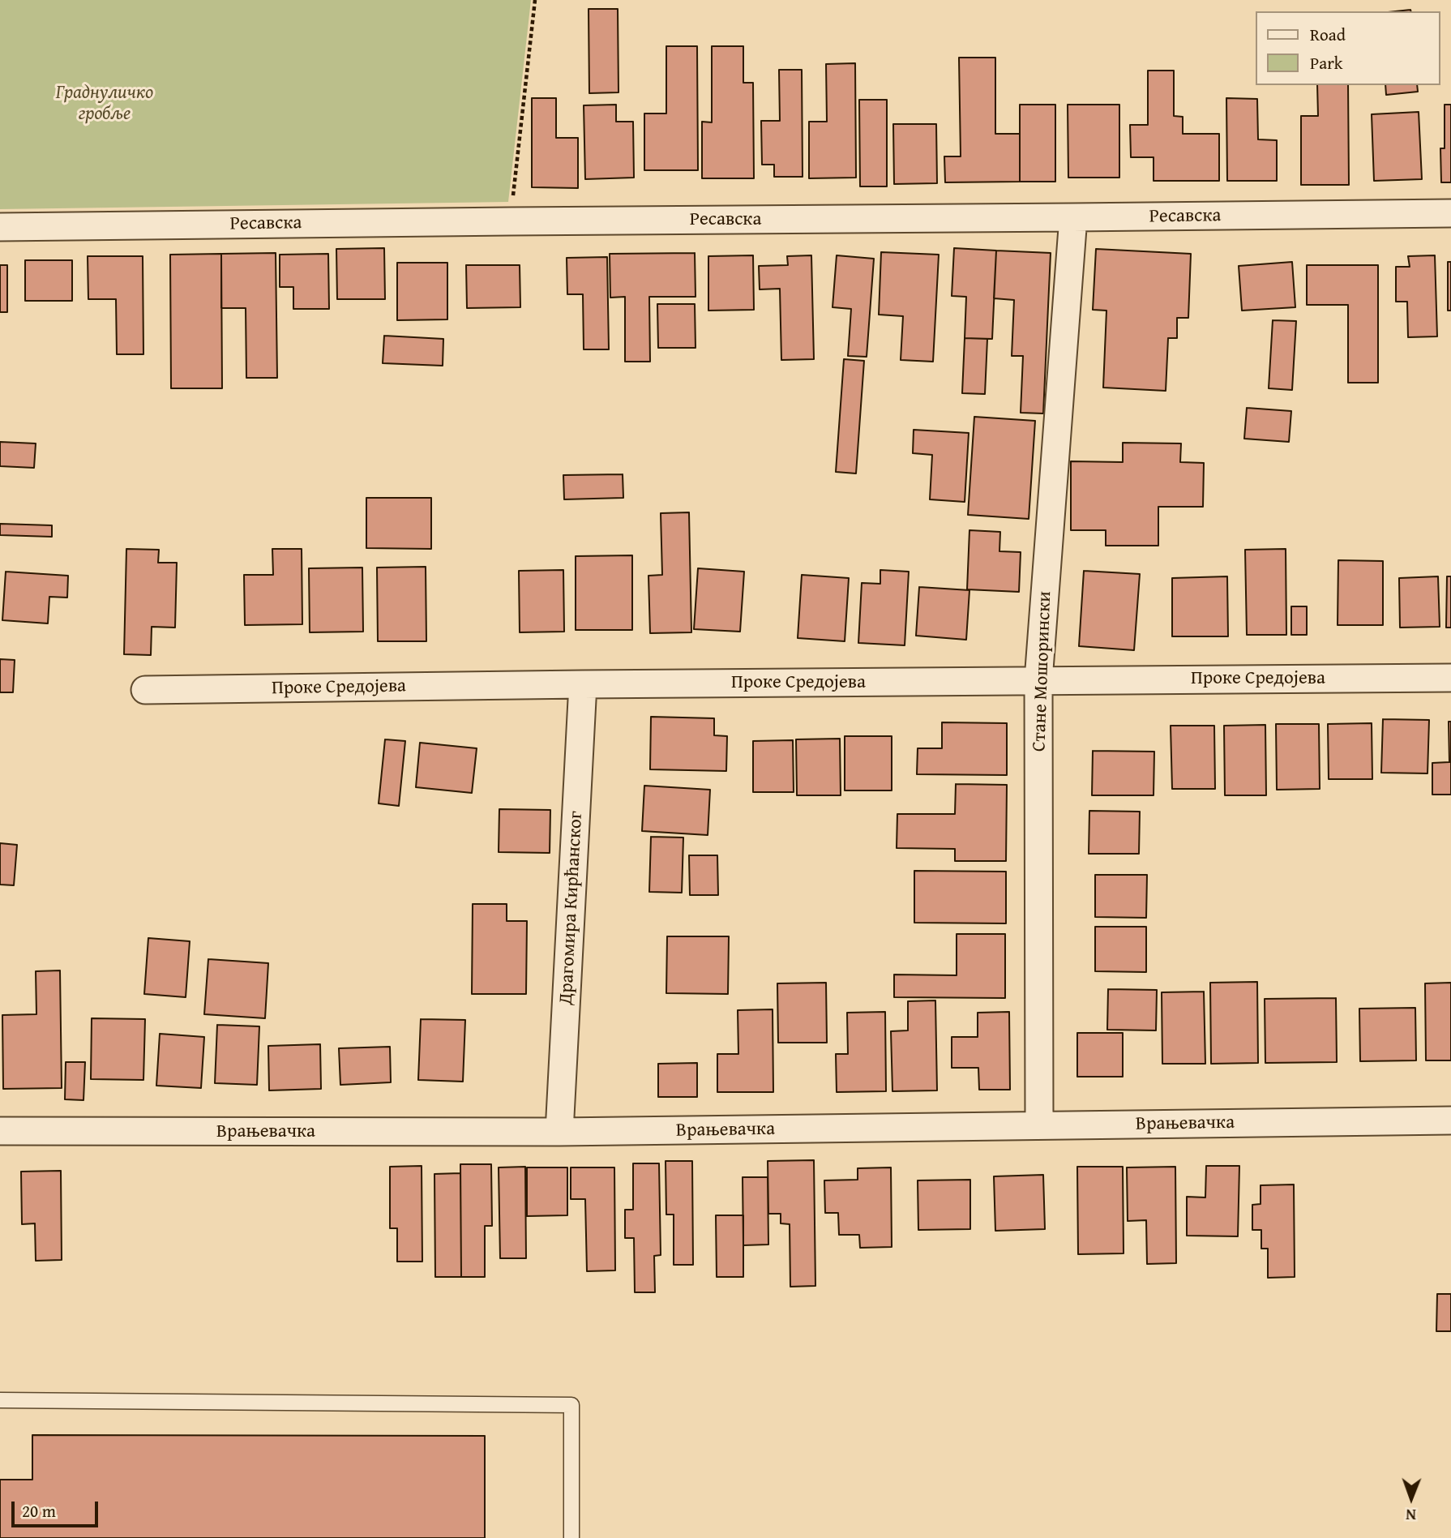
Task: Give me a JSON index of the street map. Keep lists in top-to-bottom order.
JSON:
{
  "streets": {
    "street": [
      "Ресавска",
      "Стане Мошорински",
      "Проке Средојева",
      "Драгомира Кирћанског",
      "Врањевачка"
    ]
  },
  "crossings": [
    ["Ресавска", "Стане Мошорински"],
    ["Стане Мошорински", "Проке Средојева"],
    ["Стане Мошорински", "Врањевачка"],
    ["Проке Средојева", "Драгомира Кирћанског"],
    ["Драгомира Кирћанског", "Врањевачка"]
  ],
  "parks": ["Граднуличко гробље"],
  "legend": ["Road", "Park"],
  "scale_bar": "20 m",
  "north": "bottom"
}
